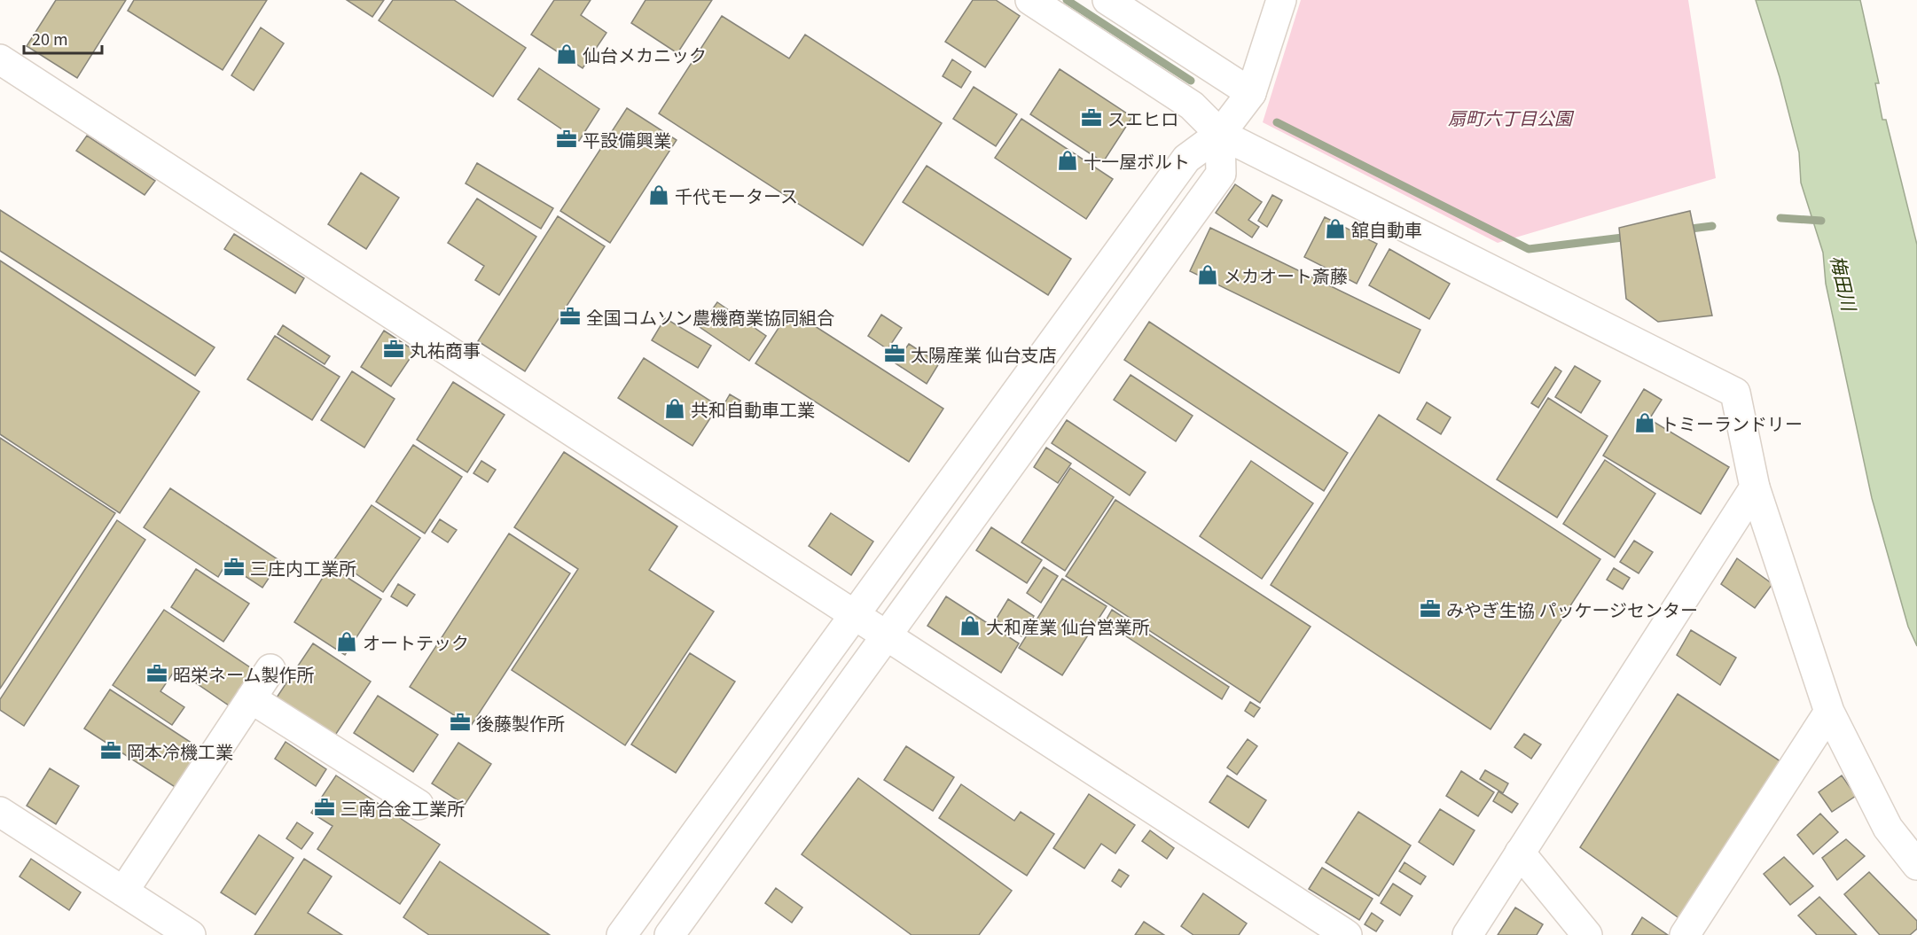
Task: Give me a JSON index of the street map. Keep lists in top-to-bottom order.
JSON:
{
  "water": ["梅田川"],
  "parks": ["扇町六丁目公園"],
  "places": {
    "shop": [
      "仙台メカニック",
      "十一屋ボルト",
      "千代モータース",
      "舘自動車",
      "メカオート斎藤",
      "共和自動車工業",
      "トミーランドリー",
      "大和産業 仙台営業所",
      "オートテック"
    ],
    "office": [
      "スエヒロ",
      "平設備興業",
      "全国コムソン農機商業協同組合",
      "丸祐商事",
      "太陽産業 仙台支店",
      "三庄内工業所",
      "みやぎ生協 パッケージセンター",
      "昭栄ネーム製作所",
      "後藤製作所",
      "岡本冷機工業",
      "三南合金工業所"
    ]
  },
  "scale_bar": "20 m"
}
